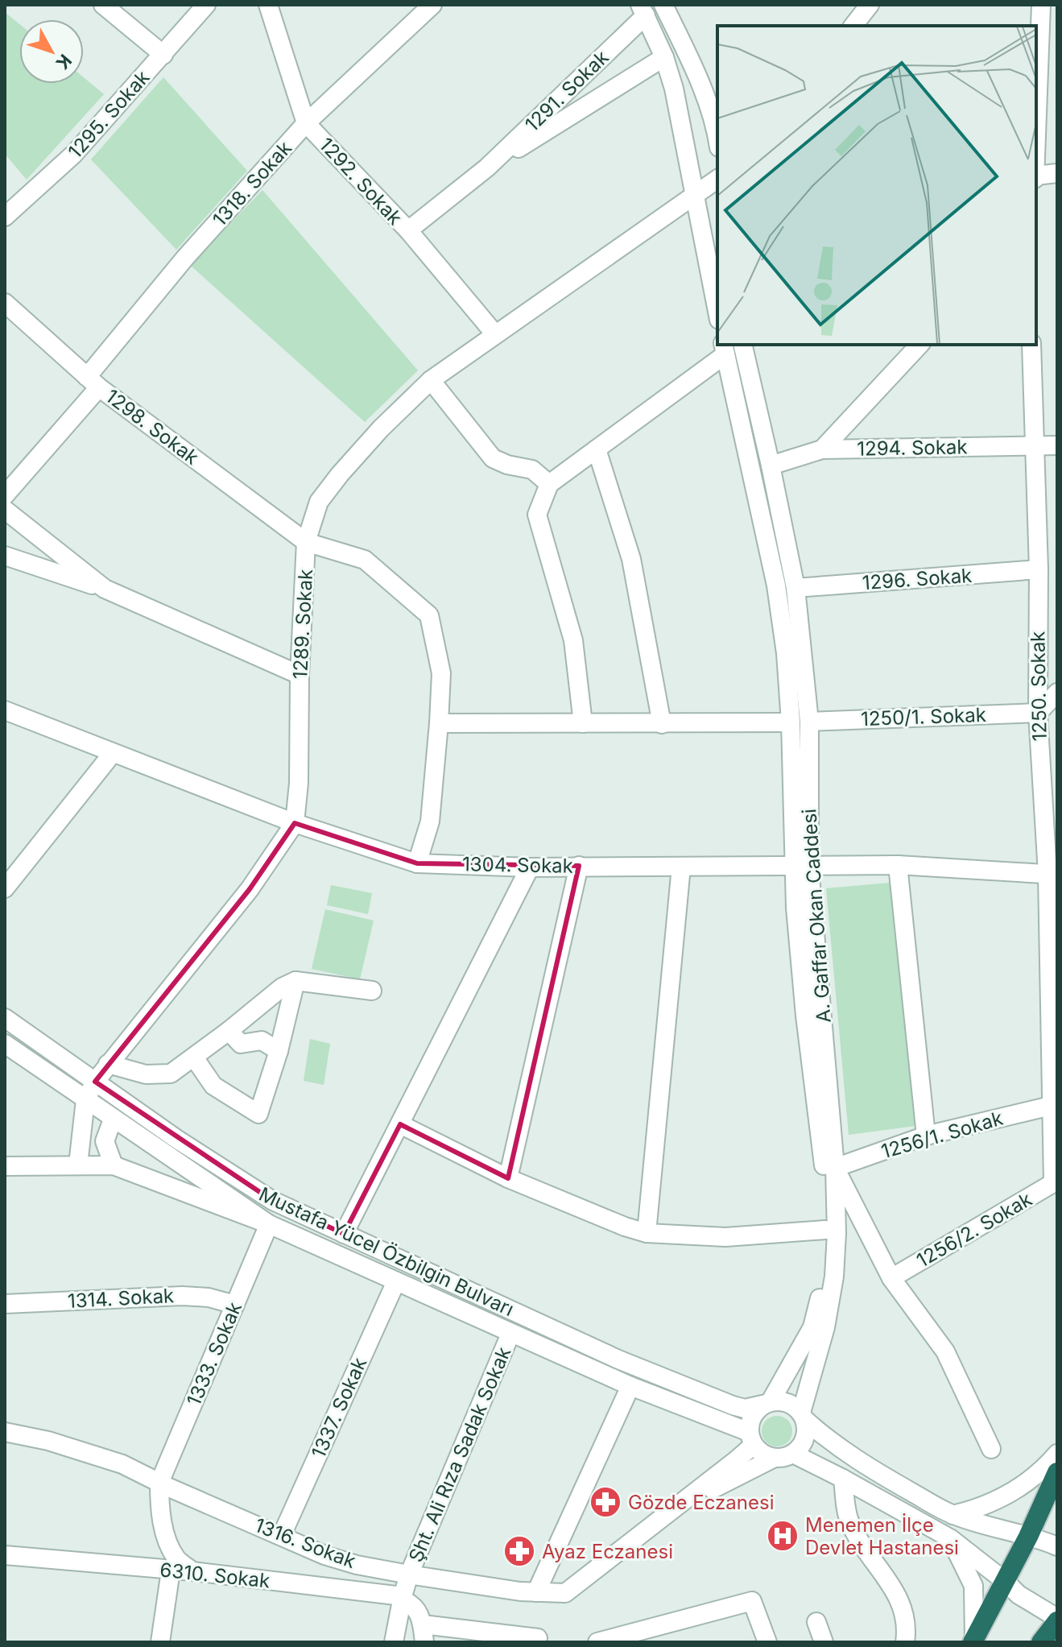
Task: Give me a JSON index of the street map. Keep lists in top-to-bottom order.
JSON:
{
  "streets": {
    "street": [
      "1291. Sokak",
      "1295. Sokak",
      "1292. Sokak",
      "1318. Sokak",
      "1298. Sokak",
      "1294. Sokak",
      "1296. Sokak",
      "1289. Sokak",
      "1250. Sokak",
      "1250/1. Sokak",
      "1304. Sokak",
      "A. Gaffar Okan Caddesi",
      "1256/1. Sokak",
      "1256/2. Sokak",
      "Mustafa Yücel Özbilgin Bulvarı",
      "1314. Sokak",
      "1333. Sokak",
      "1337. Sokak",
      "Şht. Ali Rıza Sadak Sokak",
      "1316. Sokak",
      "6310. Sokak"
    ]
  },
  "crossings": [
    ["1291. Sokak", "1292. Sokak"],
    ["1292. Sokak", "1318. Sokak"],
    ["1292. Sokak", "1289. Sokak"],
    ["1318. Sokak", "1298. Sokak"],
    ["1298. Sokak", "1289. Sokak"],
    ["1298. Sokak", "1304. Sokak"],
    ["1294. Sokak", "1250. Sokak"],
    ["1294. Sokak", "A. Gaffar Okan Caddesi"],
    ["1296. Sokak", "1250. Sokak"],
    ["1296. Sokak", "A. Gaffar Okan Caddesi"],
    ["1289. Sokak", "1304. Sokak"],
    ["1250. Sokak", "1250/1. Sokak"],
    ["1250. Sokak", "1304. Sokak"],
    ["1250. Sokak", "1256/1. Sokak"],
    ["1250. Sokak", "1256/2. Sokak"],
    ["1250/1. Sokak", "A. Gaffar Okan Caddesi"],
    ["1304. Sokak", "A. Gaffar Okan Caddesi"],
    ["A. Gaffar Okan Caddesi", "1256/1. Sokak"],
    ["A. Gaffar Okan Caddesi", "Mustafa Yücel Özbilgin Bulvarı"],
    ["Mustafa Yücel Özbilgin Bulvarı", "1333. Sokak"],
    ["Mustafa Yücel Özbilgin Bulvarı", "1337. Sokak"],
    ["Mustafa Yücel Özbilgin Bulvarı", "Şht. Ali Rıza Sadak Sokak"],
    ["1314. Sokak", "1333. Sokak"],
    ["1333. Sokak", "1316. Sokak"],
    ["1337. Sokak", "1316. Sokak"],
    ["Şht. Ali Rıza Sadak Sokak", "1316. Sokak"]
  ],
  "places": {
    "pharmacy": ["Gözde Eczanesi", "Ayaz Eczanesi"],
    "hospital": ["Menemen İlçe Devlet Hastanesi"]
  },
  "north": "bottom right"
}
